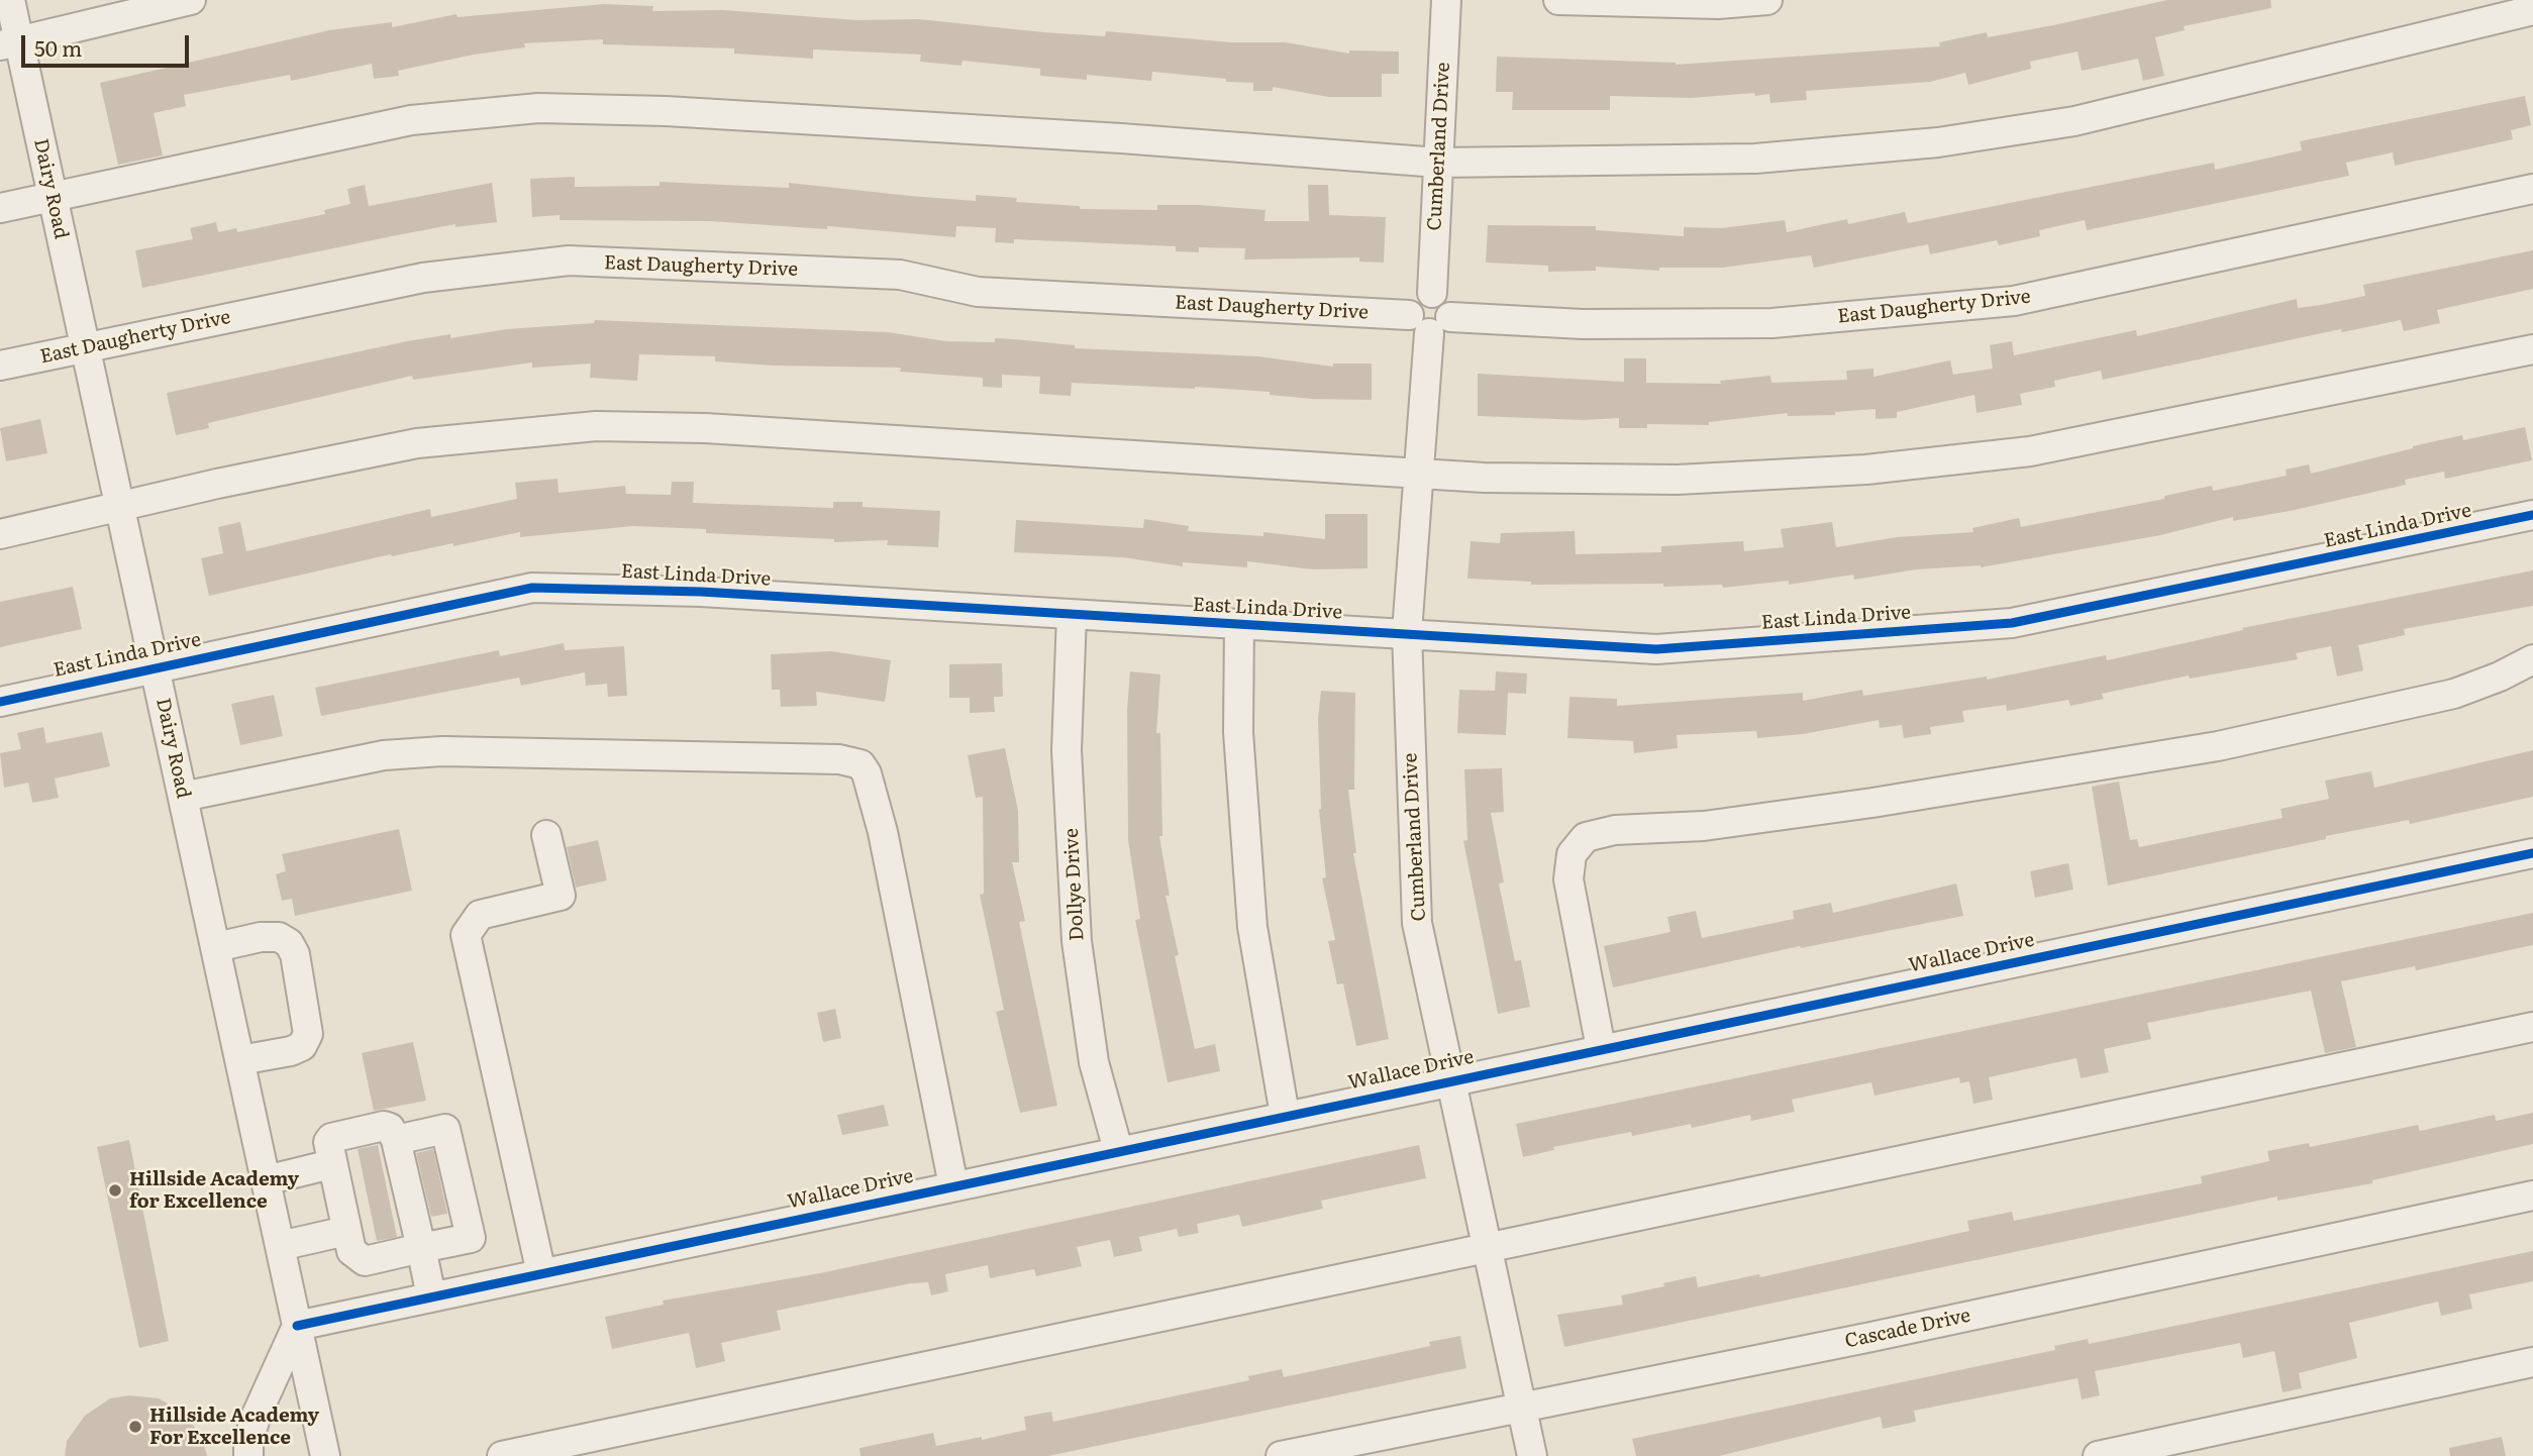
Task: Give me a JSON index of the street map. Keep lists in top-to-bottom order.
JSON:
{
  "streets": {
    "street": [
      "Cumberland Drive",
      "Dairy Road",
      "East Daugherty Drive",
      "East Linda Drive",
      "Dollye Drive",
      "Wallace Drive",
      "Cascade Drive"
    ]
  },
  "crossings": [
    ["Cumberland Drive", "East Daugherty Drive"],
    ["Cumberland Drive", "East Linda Drive"],
    ["Cumberland Drive", "Wallace Drive"],
    ["Cumberland Drive", "Cascade Drive"],
    ["Dairy Road", "East Daugherty Drive"],
    ["Dairy Road", "East Linda Drive"],
    ["Dairy Road", "Wallace Drive"],
    ["East Linda Drive", "Dollye Drive"],
    ["Dollye Drive", "Wallace Drive"]
  ],
  "places": ["Hillside Academy for Excellence", "Hillside Academy For Excellence"],
  "scale_bar": "50 m"
}
